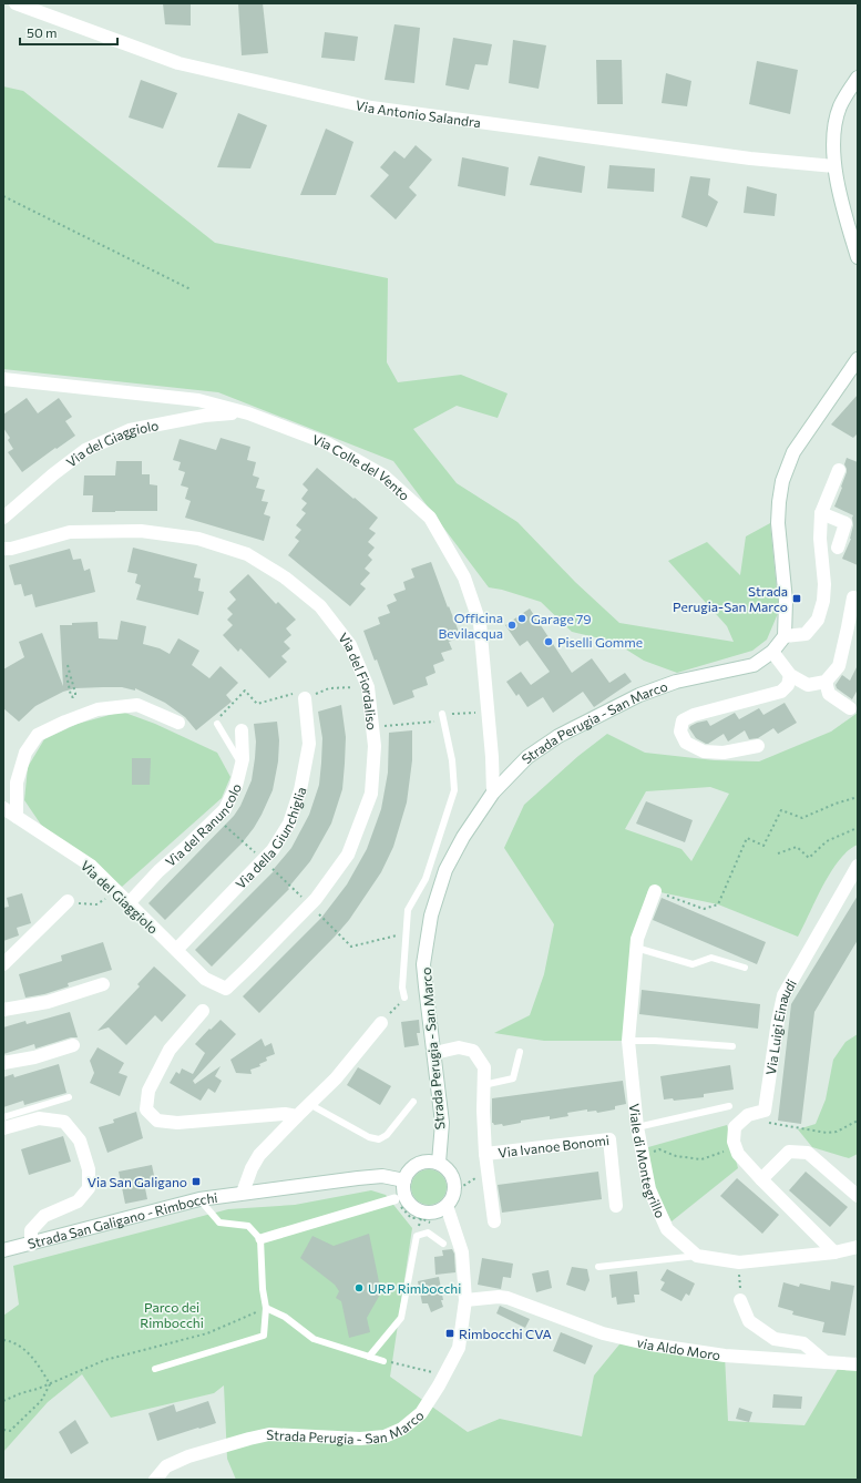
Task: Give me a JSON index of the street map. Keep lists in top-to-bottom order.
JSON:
{
  "streets": {
    "street": [
      "Via Antonio Salandra",
      "Via del Giaggiolo",
      "Via Colle del Vento",
      "Via del Fiordaliso",
      "Strada Perugia - San Marco",
      "Via del Ranuncolo",
      "Via della Giunchiglia",
      "Via Luigi Einaudi",
      "Via Ivanoe Bonomi",
      "Viale di Montegrillo",
      "Strada San Galigano - Rimbocchi",
      "via Aldo Moro"
    ]
  },
  "crossings": [
    ["Via del Giaggiolo", "Via Colle del Vento"],
    ["Via del Giaggiolo", "Via del Fiordaliso"],
    ["Via del Giaggiolo", "Via del Ranuncolo"],
    ["Via del Giaggiolo", "Via della Giunchiglia"],
    ["Via Colle del Vento", "Strada Perugia - San Marco"],
    ["Via del Fiordaliso", "Via della Giunchiglia"],
    ["Strada Perugia - San Marco", "Via Ivanoe Bonomi"],
    ["Strada Perugia - San Marco", "Strada San Galigano - Rimbocchi"],
    ["Strada Perugia - San Marco", "via Aldo Moro"]
  ],
  "parks": ["Parco dei Rimbocchi"],
  "places": {
    "transit": ["Strada Perugia-San Marco", "Via San Galigano", "Rimbocchi CVA"],
    "other": [
      "Garage 79",
      "Officina Bevilacqua",
      "Piselli Gomme",
      "URP Rimbocchi"
    ]
  },
  "scale_bar": "50 m"
}
